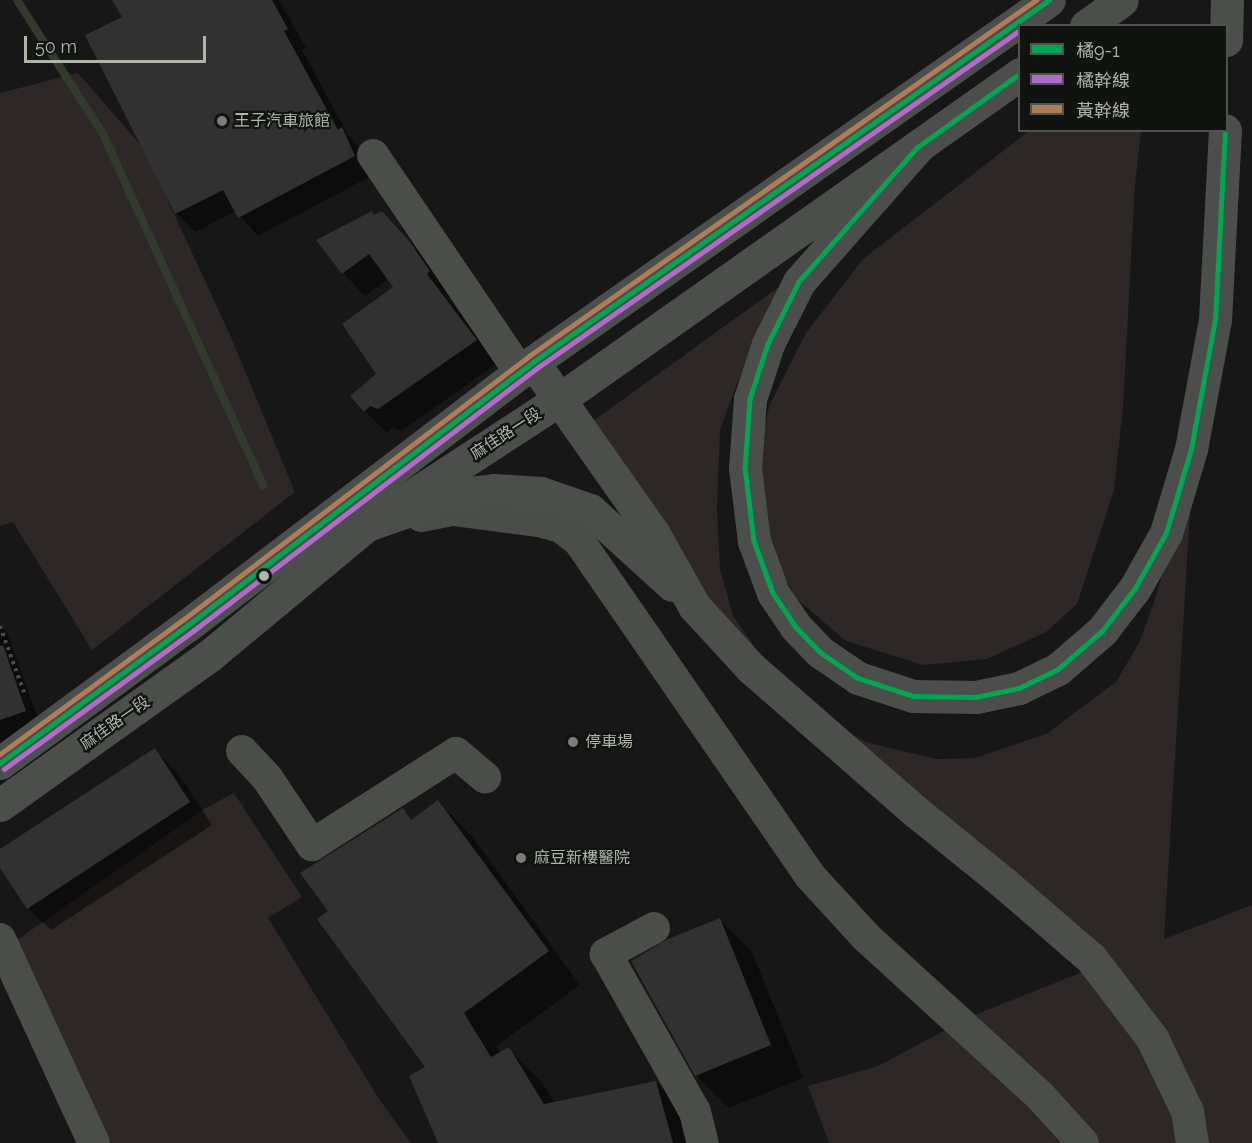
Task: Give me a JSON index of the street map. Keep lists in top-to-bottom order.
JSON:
{
  "streets": {
    "main road": ["麻佳路一段"]
  },
  "places": ["王子汽車旅館", "停車場", "麻豆新樓醫院"],
  "lines": ["transit line 橘9-1", "transit line 黃幹線", "transit line 橘幹線"],
  "legend": ["橘9-1", "橘幹線", "黃幹線"],
  "scale_bar": "50 m"
}
